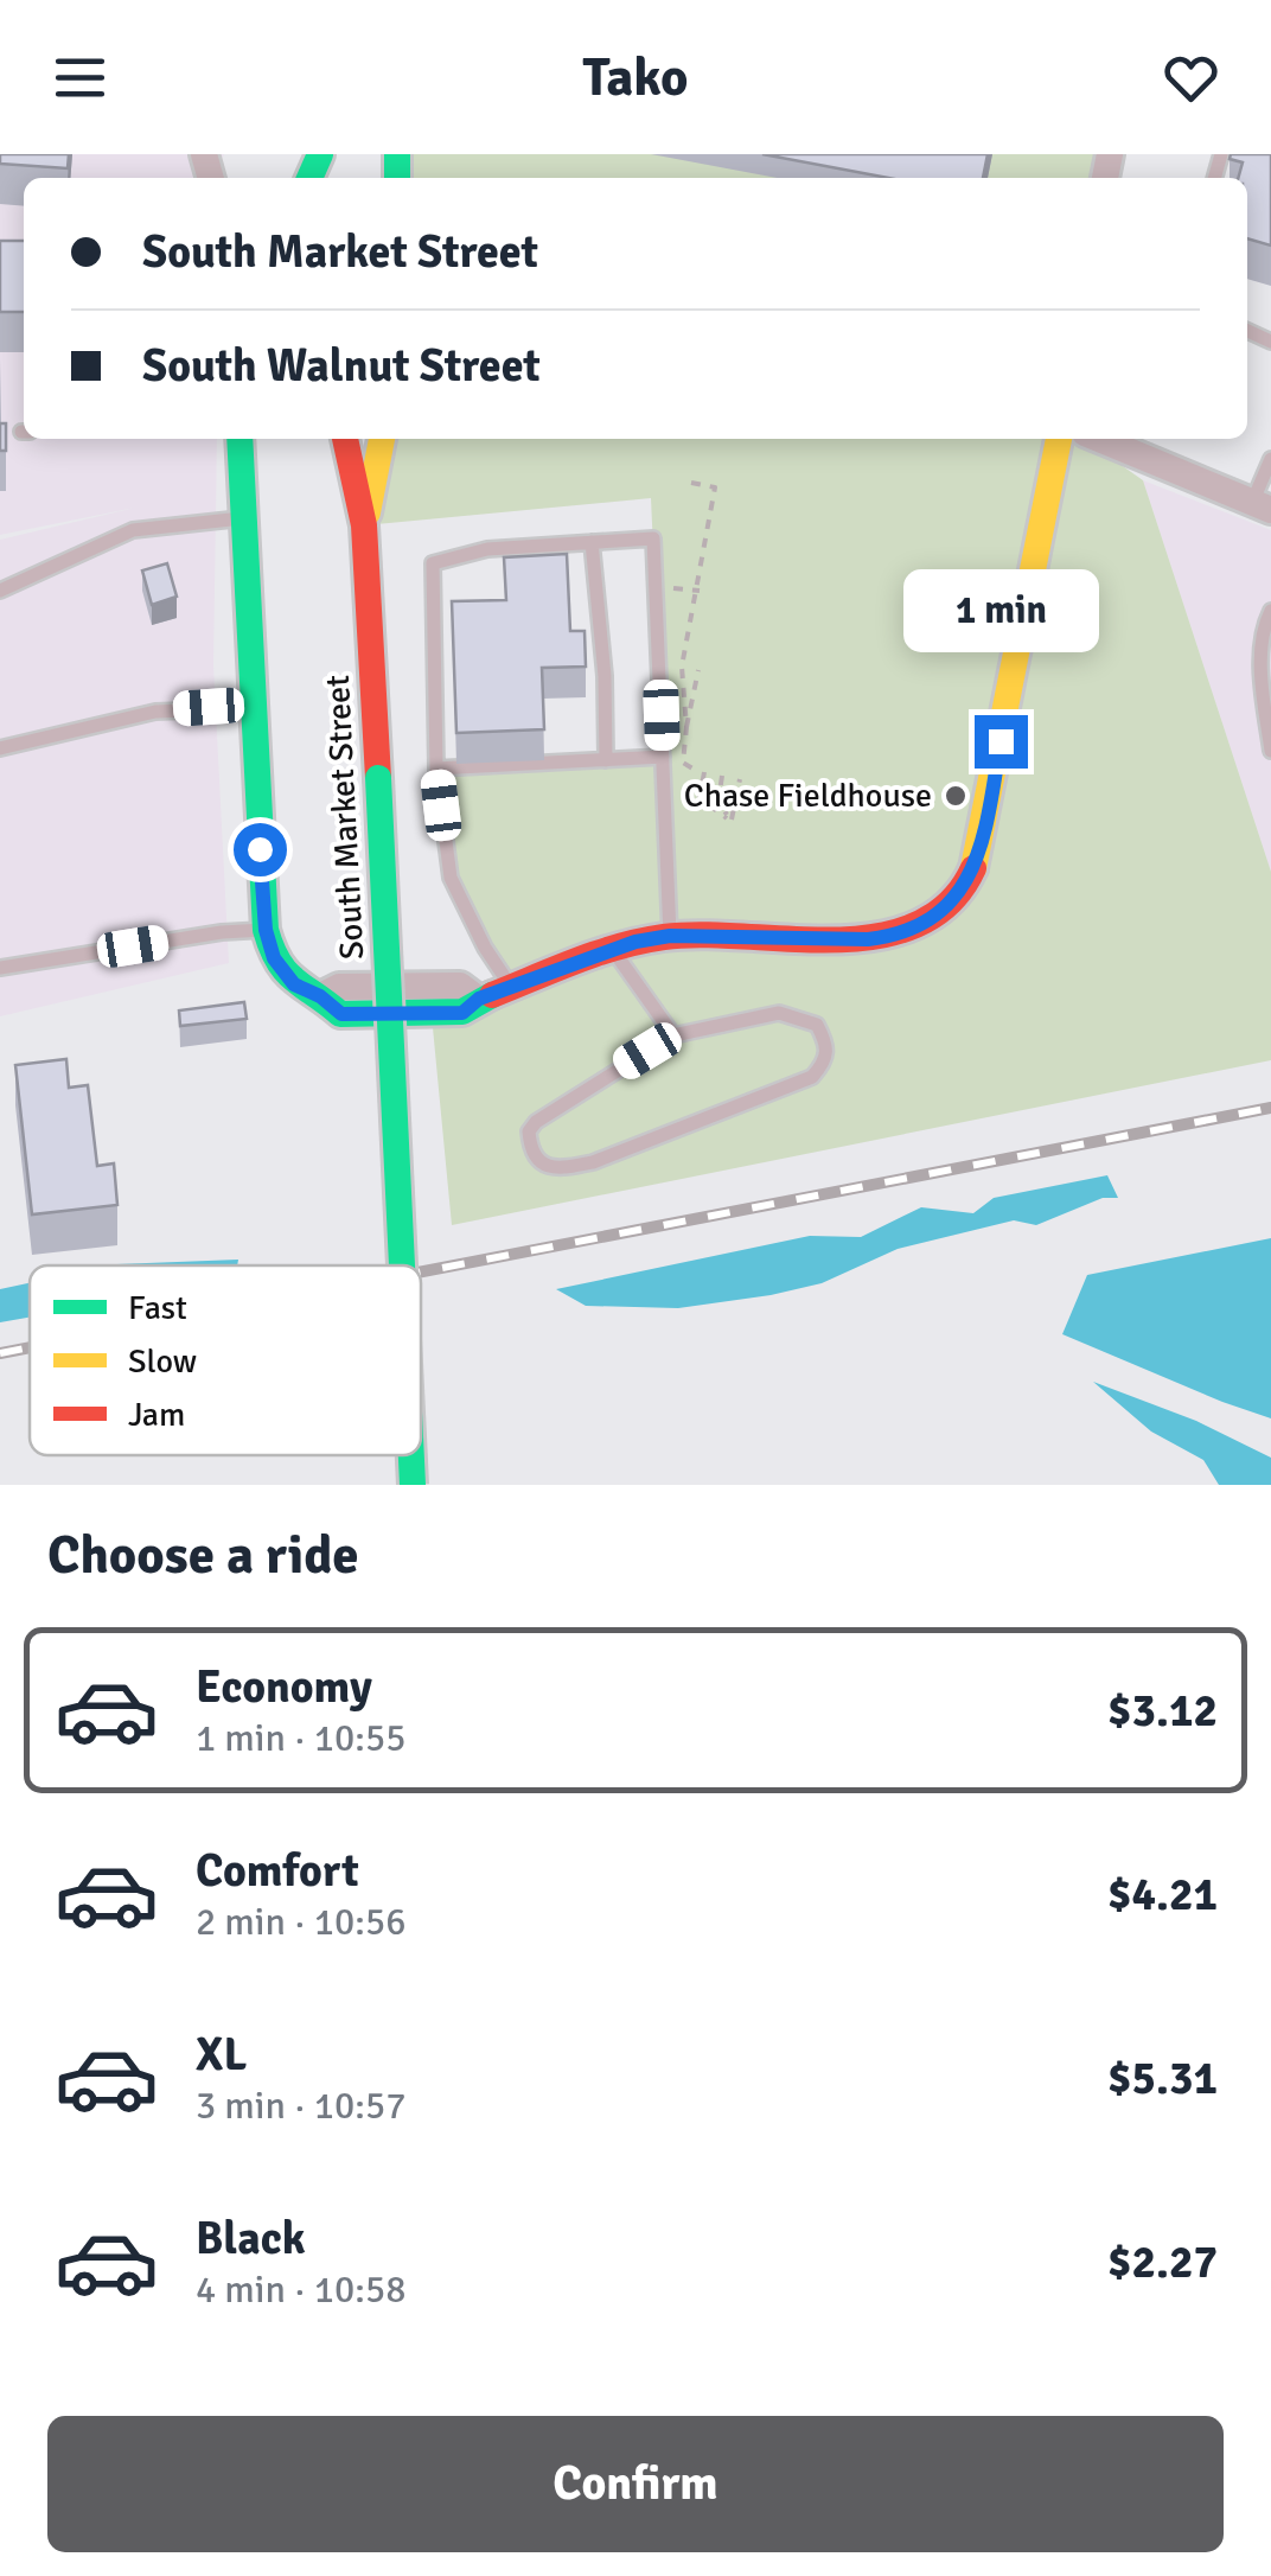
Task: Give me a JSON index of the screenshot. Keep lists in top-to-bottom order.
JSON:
{
  "streets": {
    "street": ["South Market Street"]
  },
  "places": ["Chase Fieldhouse"],
  "legend": ["Fast", "Slow", "Jam"],
  "page": {
    "header": "Tako",
    "banner": ["South Market Street", "South Walnut Street"],
    "bubble": "1 min",
    "heading": "Choose a ride",
    "list": [
      {
        "name": "Economy",
        "note": "1 min · 10:55",
        "value": "$3.12"
      },
      {
        "name": "Comfort",
        "note": "2 min · 10:56",
        "value": "$4.21"
      },
      {
        "name": "XL",
        "note": "3 min · 10:57",
        "value": "$5.31"
      },
      {
        "name": "Black",
        "note": "4 min · 10:58",
        "value": "$2.27"
      }
    ],
    "buttons": "Confirm"
  }
}
